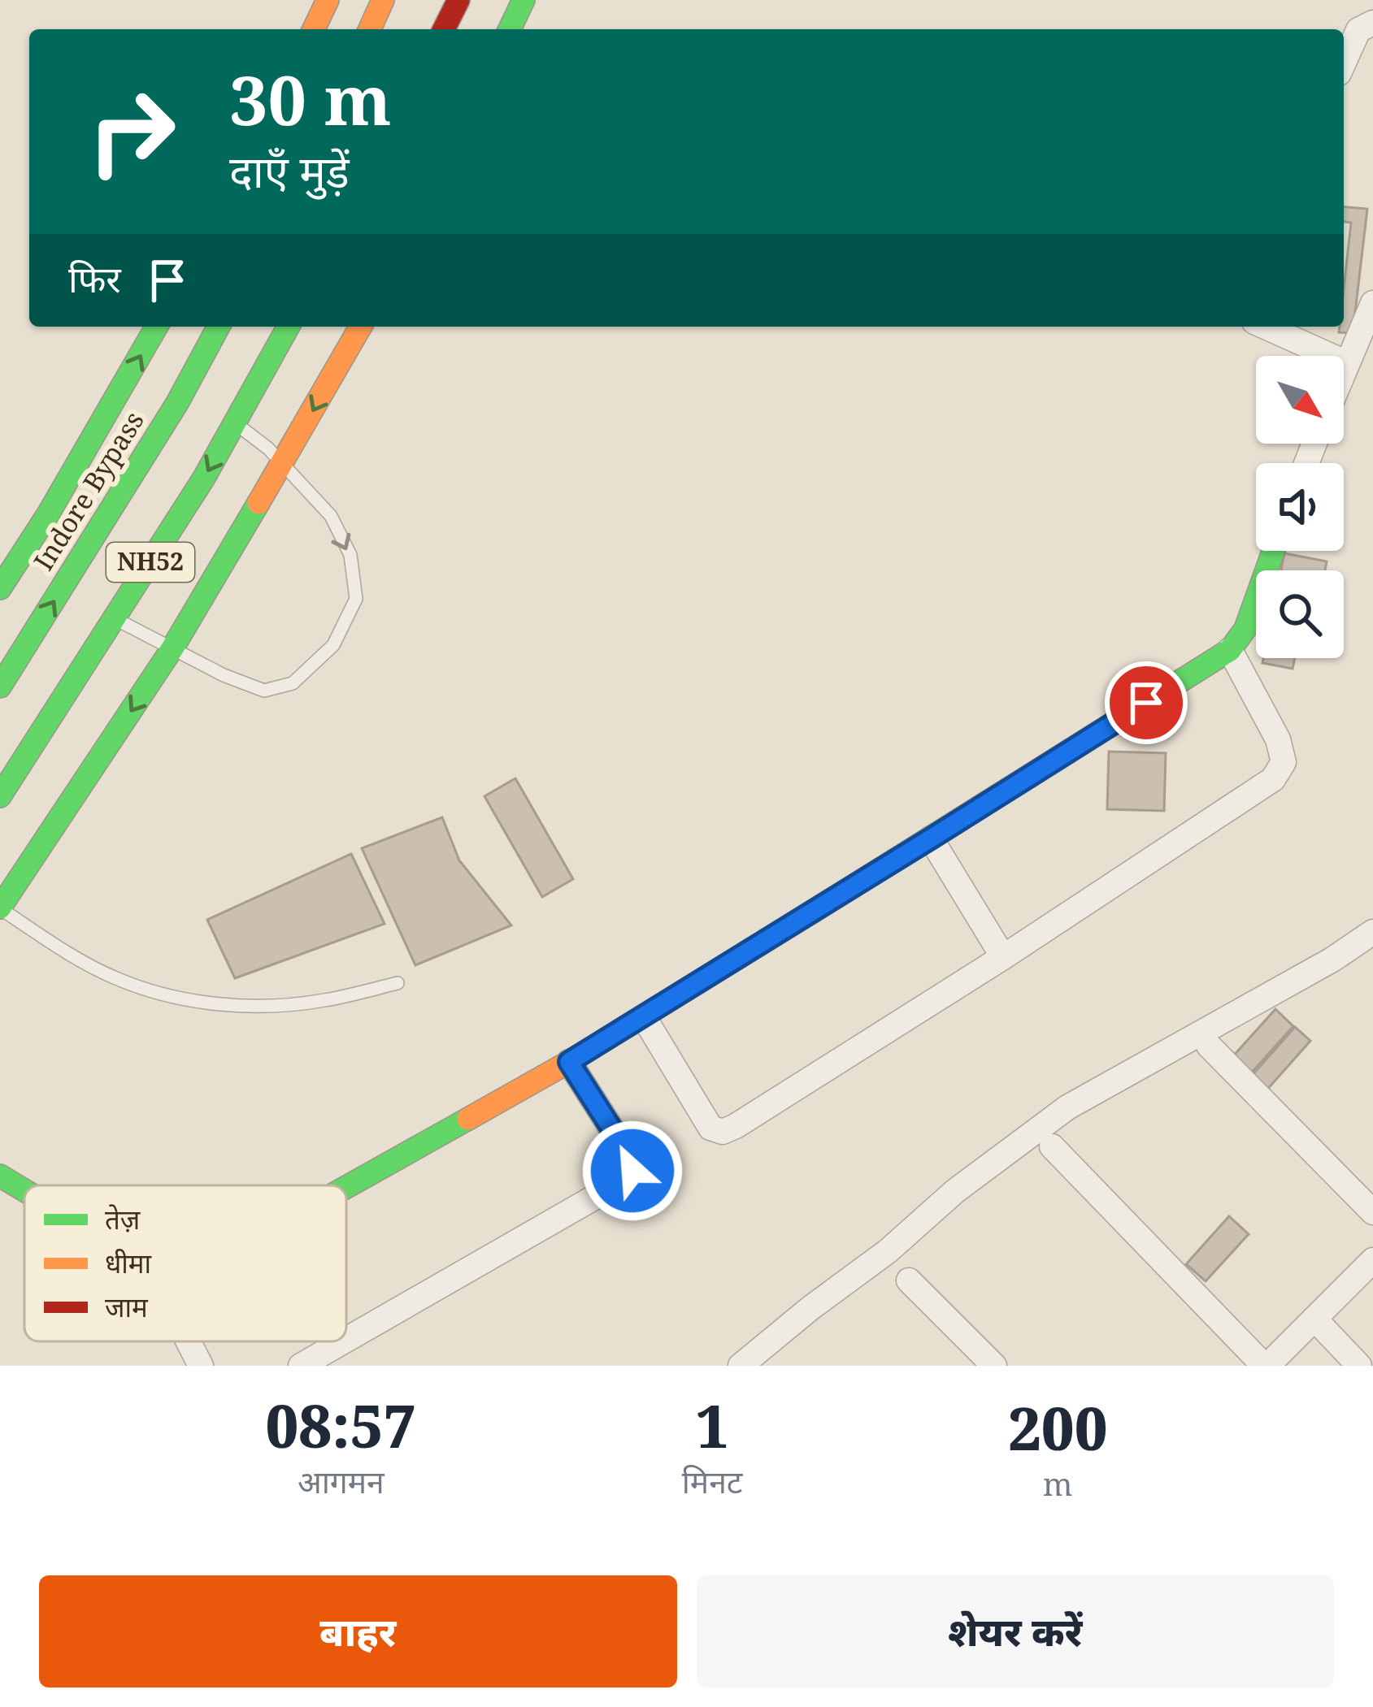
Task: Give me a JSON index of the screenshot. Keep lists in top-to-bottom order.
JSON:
{
  "streets": {
    "main road": ["Indore Bypass", "NH52"]
  },
  "legend": ["तेज़", "धीमा", "जाम"],
  "north": "bottom right",
  "page": {
    "turn": ["30 m", "दाएँ मुड़ें"],
    "then": "फिर",
    "eta": [
      "08:57",
      "आगमन",
      "1",
      "मिनट",
      "200",
      "m"
    ],
    "buttons": ["बाहर", "शेयर करें"]
  }
}
